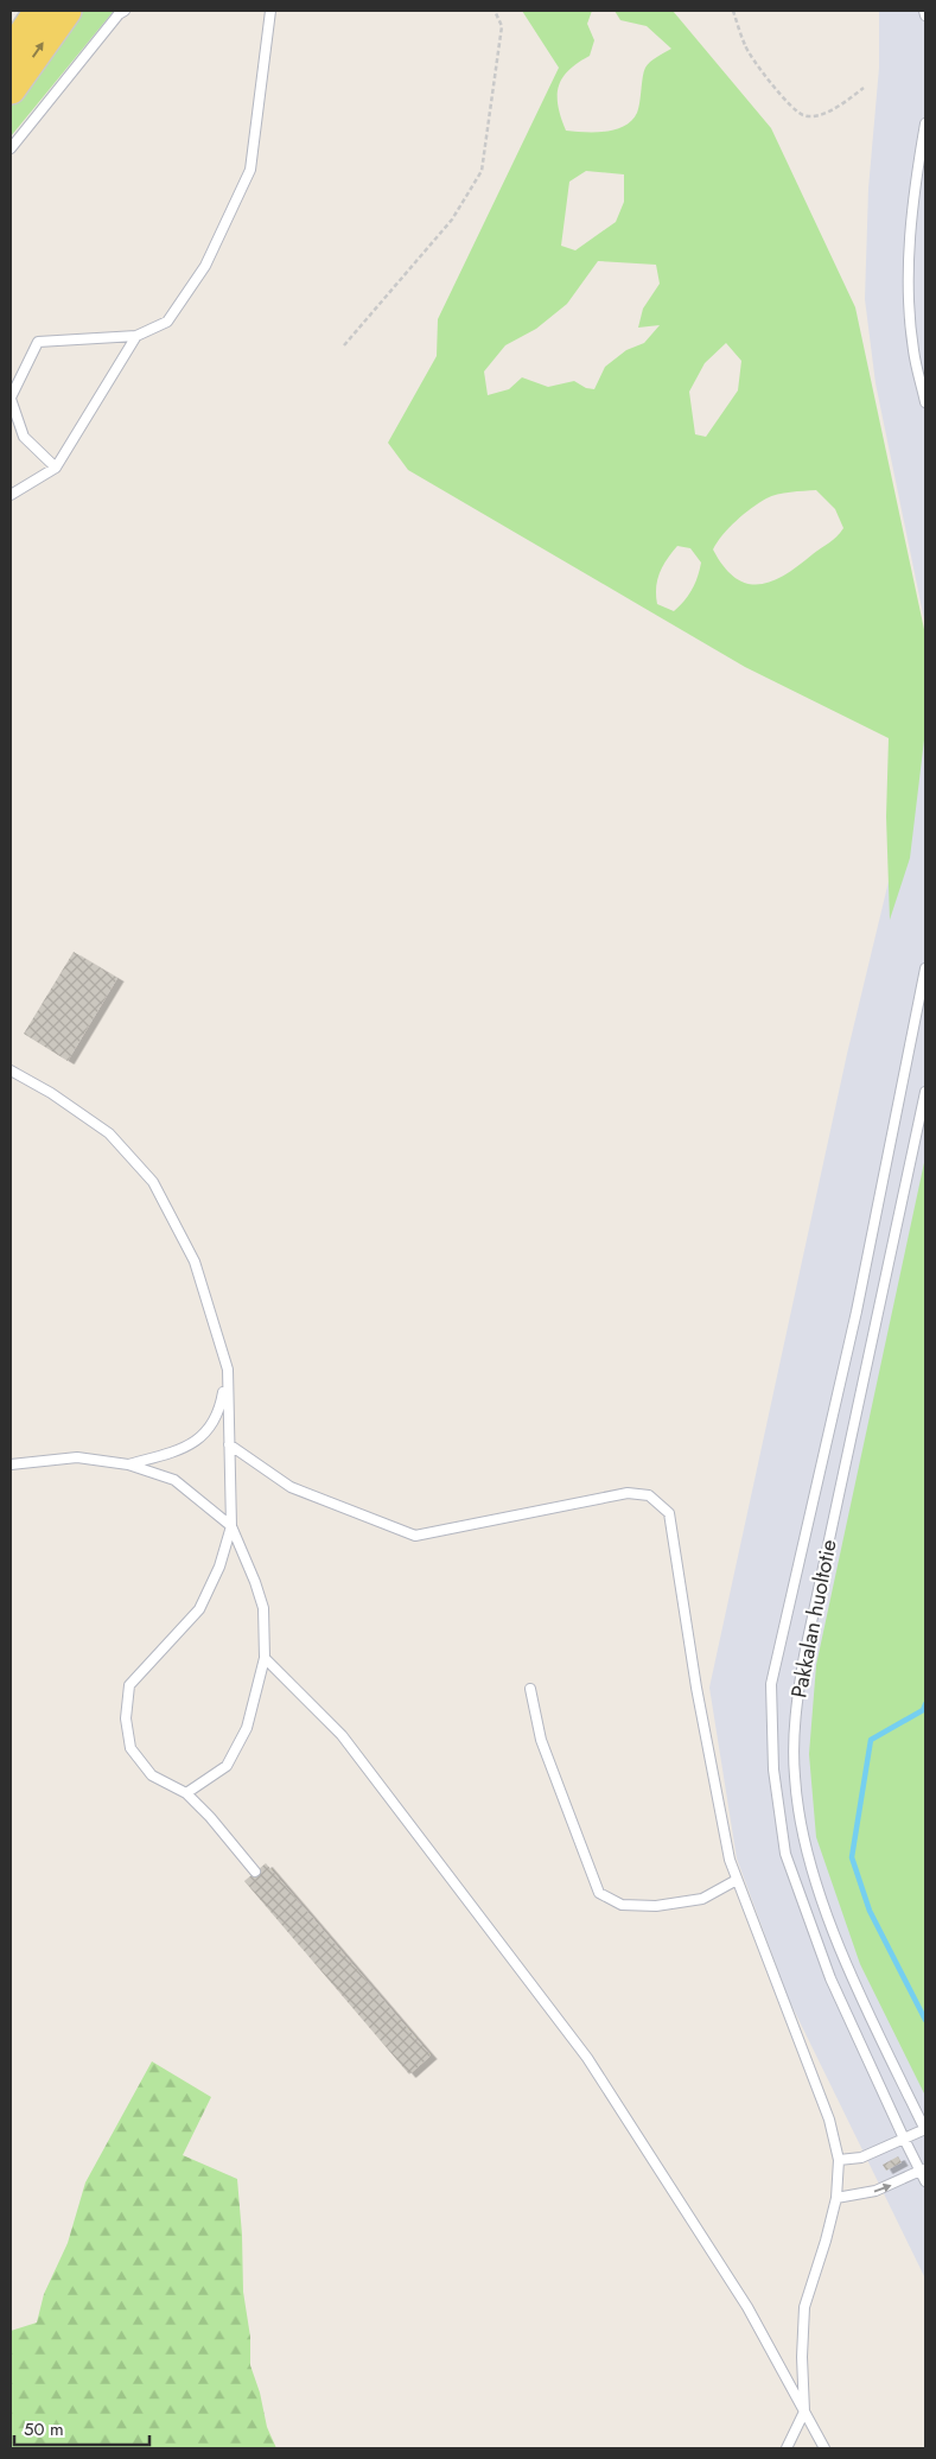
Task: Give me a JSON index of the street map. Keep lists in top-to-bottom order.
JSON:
{
  "streets": {
    "lane": ["Pakkalan huoltotie"]
  },
  "scale_bar": "50 m"
}
